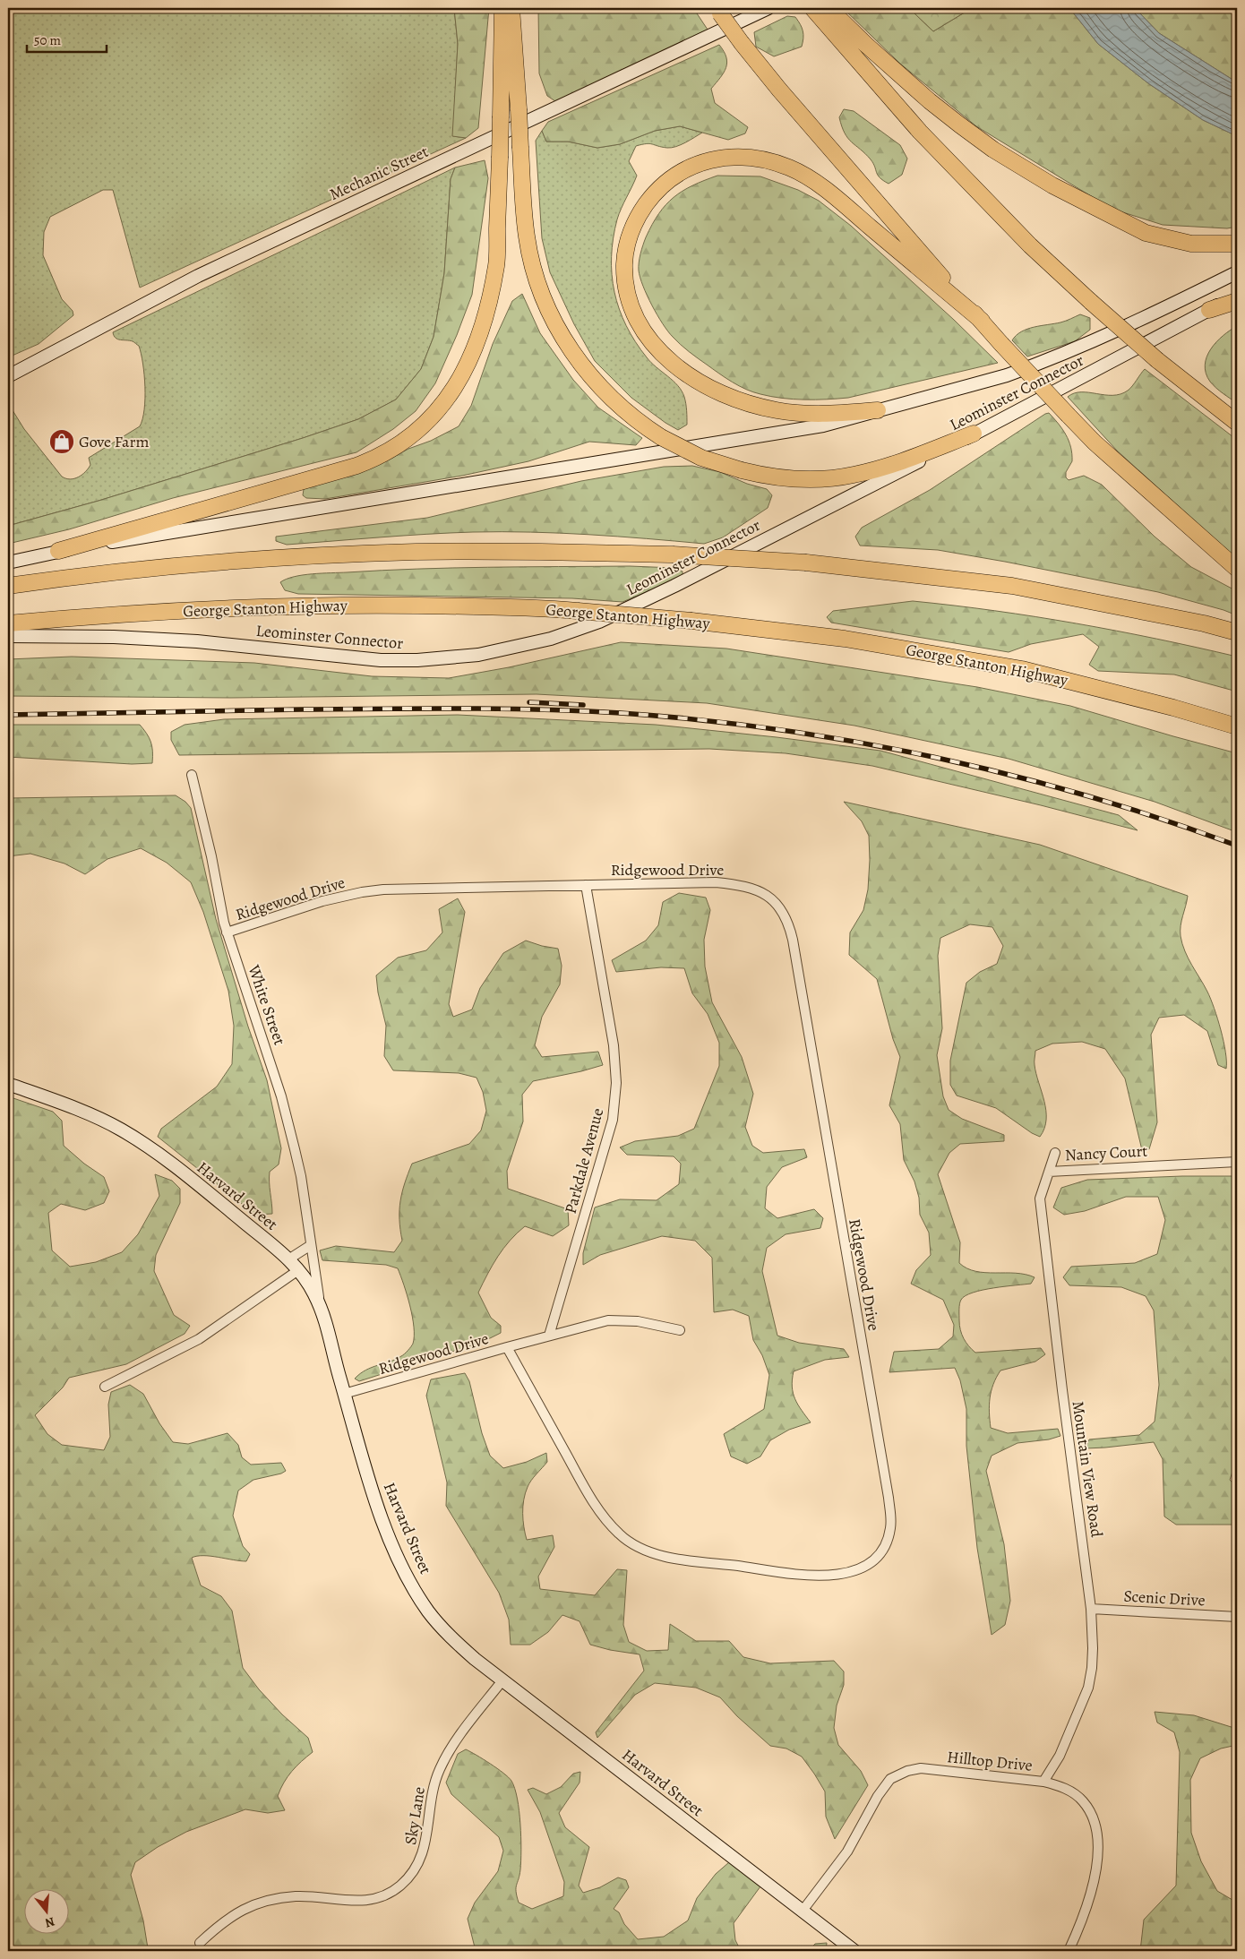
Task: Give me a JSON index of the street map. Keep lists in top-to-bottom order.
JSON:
{
  "streets": {
    "highway": ["George Stanton Highway"],
    "main road": ["Mechanic Street", "Leominster Connector", "Harvard Street"],
    "street": [
      "Ridgewood Drive",
      "White Street",
      "Nancy Court",
      "Parkdale Avenue",
      "Mountain View Road",
      "Scenic Drive",
      "Hilltop Drive",
      "Sky Lane"
    ]
  },
  "crossings": [
    ["Ridgewood Drive", "White Street"],
    ["Ridgewood Drive", "Parkdale Avenue"],
    ["Ridgewood Drive", "Harvard Street"],
    ["White Street", "Harvard Street"],
    ["Nancy Court", "Mountain View Road"],
    ["Harvard Street", "Hilltop Drive"],
    ["Harvard Street", "Sky Lane"],
    ["Mountain View Road", "Scenic Drive"],
    ["Mountain View Road", "Hilltop Drive"]
  ],
  "places": {
    "shop": ["Gove Farm"]
  },
  "scale_bar": "50 m",
  "north": "bottom"
}
